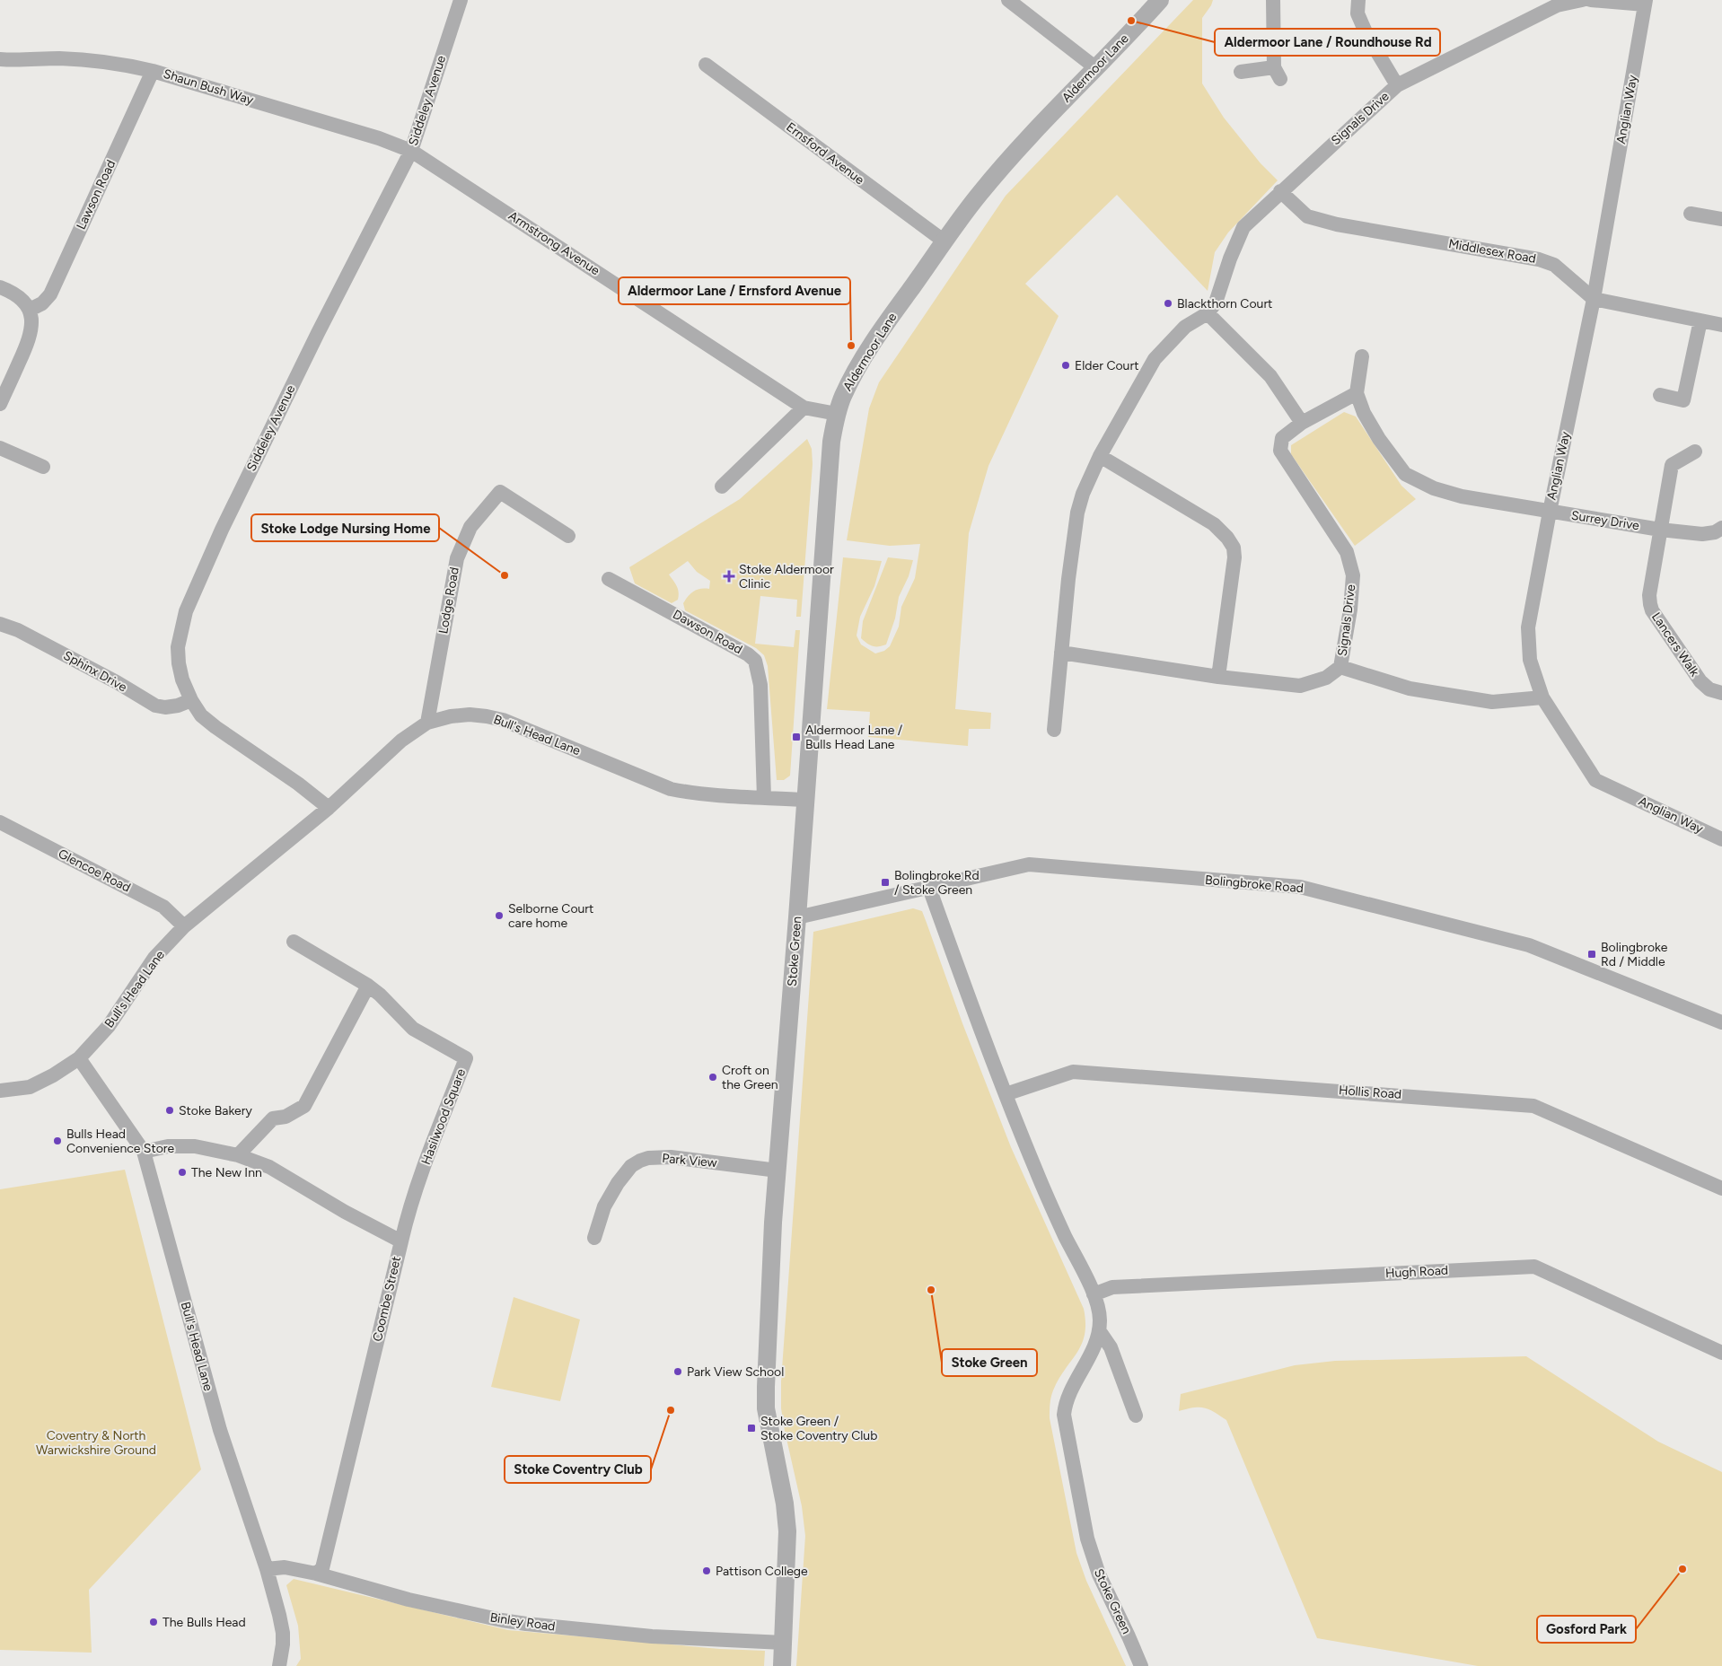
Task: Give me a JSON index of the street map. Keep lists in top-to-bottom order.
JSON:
{
  "streets": {
    "street": [
      "Aldermoor Lane",
      "Shaun Bush Way",
      "Siddeley Avenue",
      "Anglian Way",
      "Signals Drive",
      "Ernsford Avenue",
      "Lawson Road",
      "Armstrong Avenue",
      "Middlesex Road",
      "Surrey Drive",
      "Lodge Road",
      "Dawson Road",
      "Lancers Walk",
      "Sphinx Drive",
      "Bull's Head Lane",
      "Glencoe Road",
      "Bolingbroke Road",
      "Stoke Green",
      "Hollis Road",
      "Hasilwood Square",
      "Park View",
      "Hugh Road",
      "Coombe Street",
      "Binley Road"
    ]
  },
  "crossings": [
    ["Aldermoor Lane", "Ernsford Avenue"],
    ["Aldermoor Lane", "Armstrong Avenue"],
    ["Aldermoor Lane", "Bull's Head Lane"],
    ["Aldermoor Lane", "Stoke Green"],
    ["Shaun Bush Way", "Siddeley Avenue"],
    ["Shaun Bush Way", "Lawson Road"],
    ["Shaun Bush Way", "Armstrong Avenue"],
    ["Siddeley Avenue", "Armstrong Avenue"],
    ["Siddeley Avenue", "Sphinx Drive"],
    ["Siddeley Avenue", "Bull's Head Lane"],
    ["Anglian Way", "Middlesex Road"],
    ["Anglian Way", "Surrey Drive"],
    ["Signals Drive", "Middlesex Road"],
    ["Surrey Drive", "Lancers Walk"],
    ["Lodge Road", "Bull's Head Lane"],
    ["Dawson Road", "Bull's Head Lane"],
    ["Bull's Head Lane", "Glencoe Road"],
    ["Bull's Head Lane", "Stoke Green"],
    ["Bull's Head Lane", "Coombe Street"],
    ["Bull's Head Lane", "Binley Road"],
    ["Bolingbroke Road", "Stoke Green"],
    ["Stoke Green", "Hollis Road"],
    ["Stoke Green", "Park View"],
    ["Stoke Green", "Hugh Road"],
    ["Stoke Green", "Binley Road"],
    ["Hasilwood Square", "Coombe Street"],
    ["Coombe Street", "Binley Road"]
  ],
  "parks": ["Coventry & North Warwickshire Ground"],
  "places": {
    "other": [
      "Aldermoor Lane / Roundhouse Rd",
      "Blackthorn Court",
      "Aldermoor Lane / Ernsford Avenue",
      "Elder Court",
      "Stoke Lodge Nursing Home",
      "Selborne Court care home",
      "Croft on the Green",
      "Stoke Bakery",
      "Bulls Head Convenience Store",
      "The New Inn",
      "Stoke Green",
      "Park View School",
      "Stoke Coventry Club",
      "Gosford Park",
      "Pattison College",
      "The Bulls Head"
    ],
    "health": ["Stoke Aldermoor Clinic"],
    "transit": [
      "Aldermoor Lane / Bulls Head Lane",
      "Bolingbroke Rd / Stoke Green",
      "Bolingbroke Rd / Middle",
      "Stoke Green / Stoke Coventry Club"
    ]
  }
}
